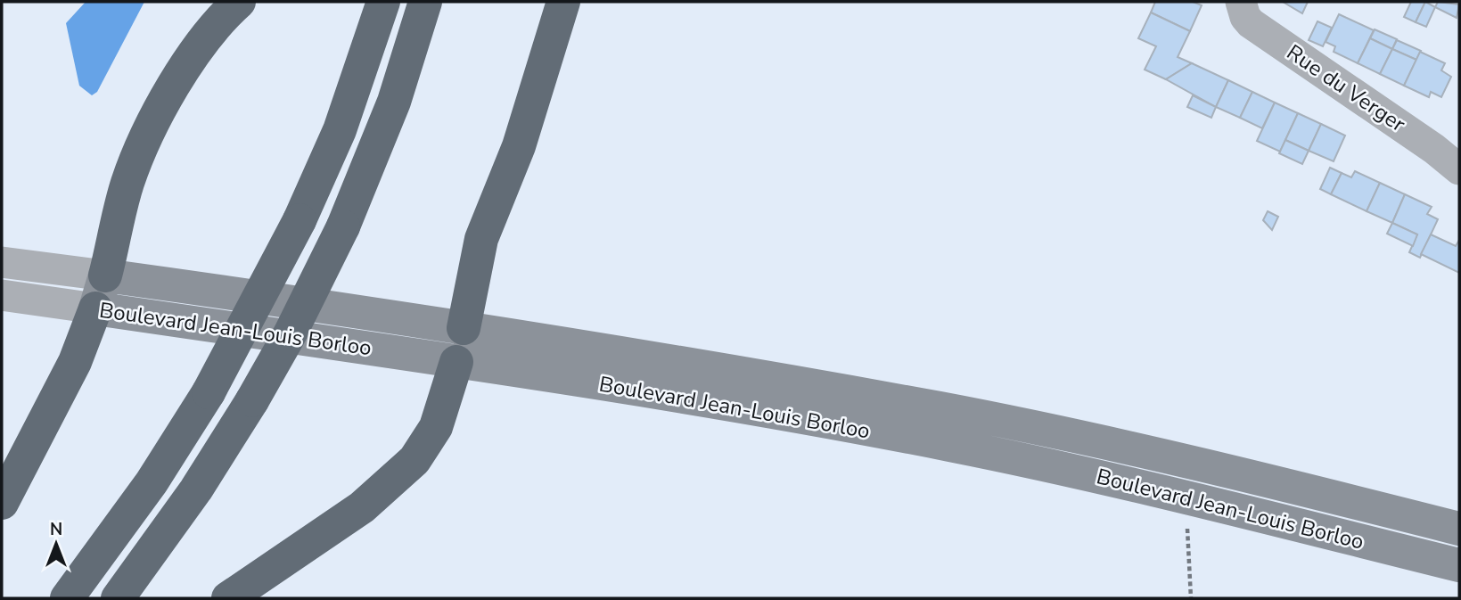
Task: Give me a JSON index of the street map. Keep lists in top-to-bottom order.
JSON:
{
  "streets": {
    "main road": ["Boulevard Jean-Louis Borloo"],
    "street": ["Rue du Verger"]
  },
  "north": "top"
}
